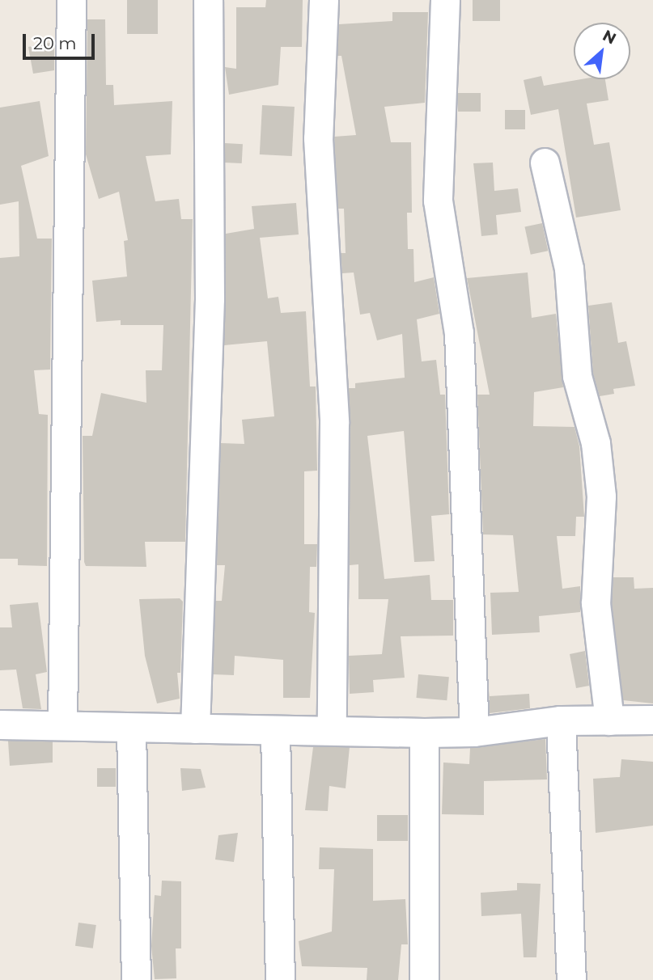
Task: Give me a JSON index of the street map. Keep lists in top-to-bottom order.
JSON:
{
  "scale_bar": "20 m",
  "north": "top right"
}
